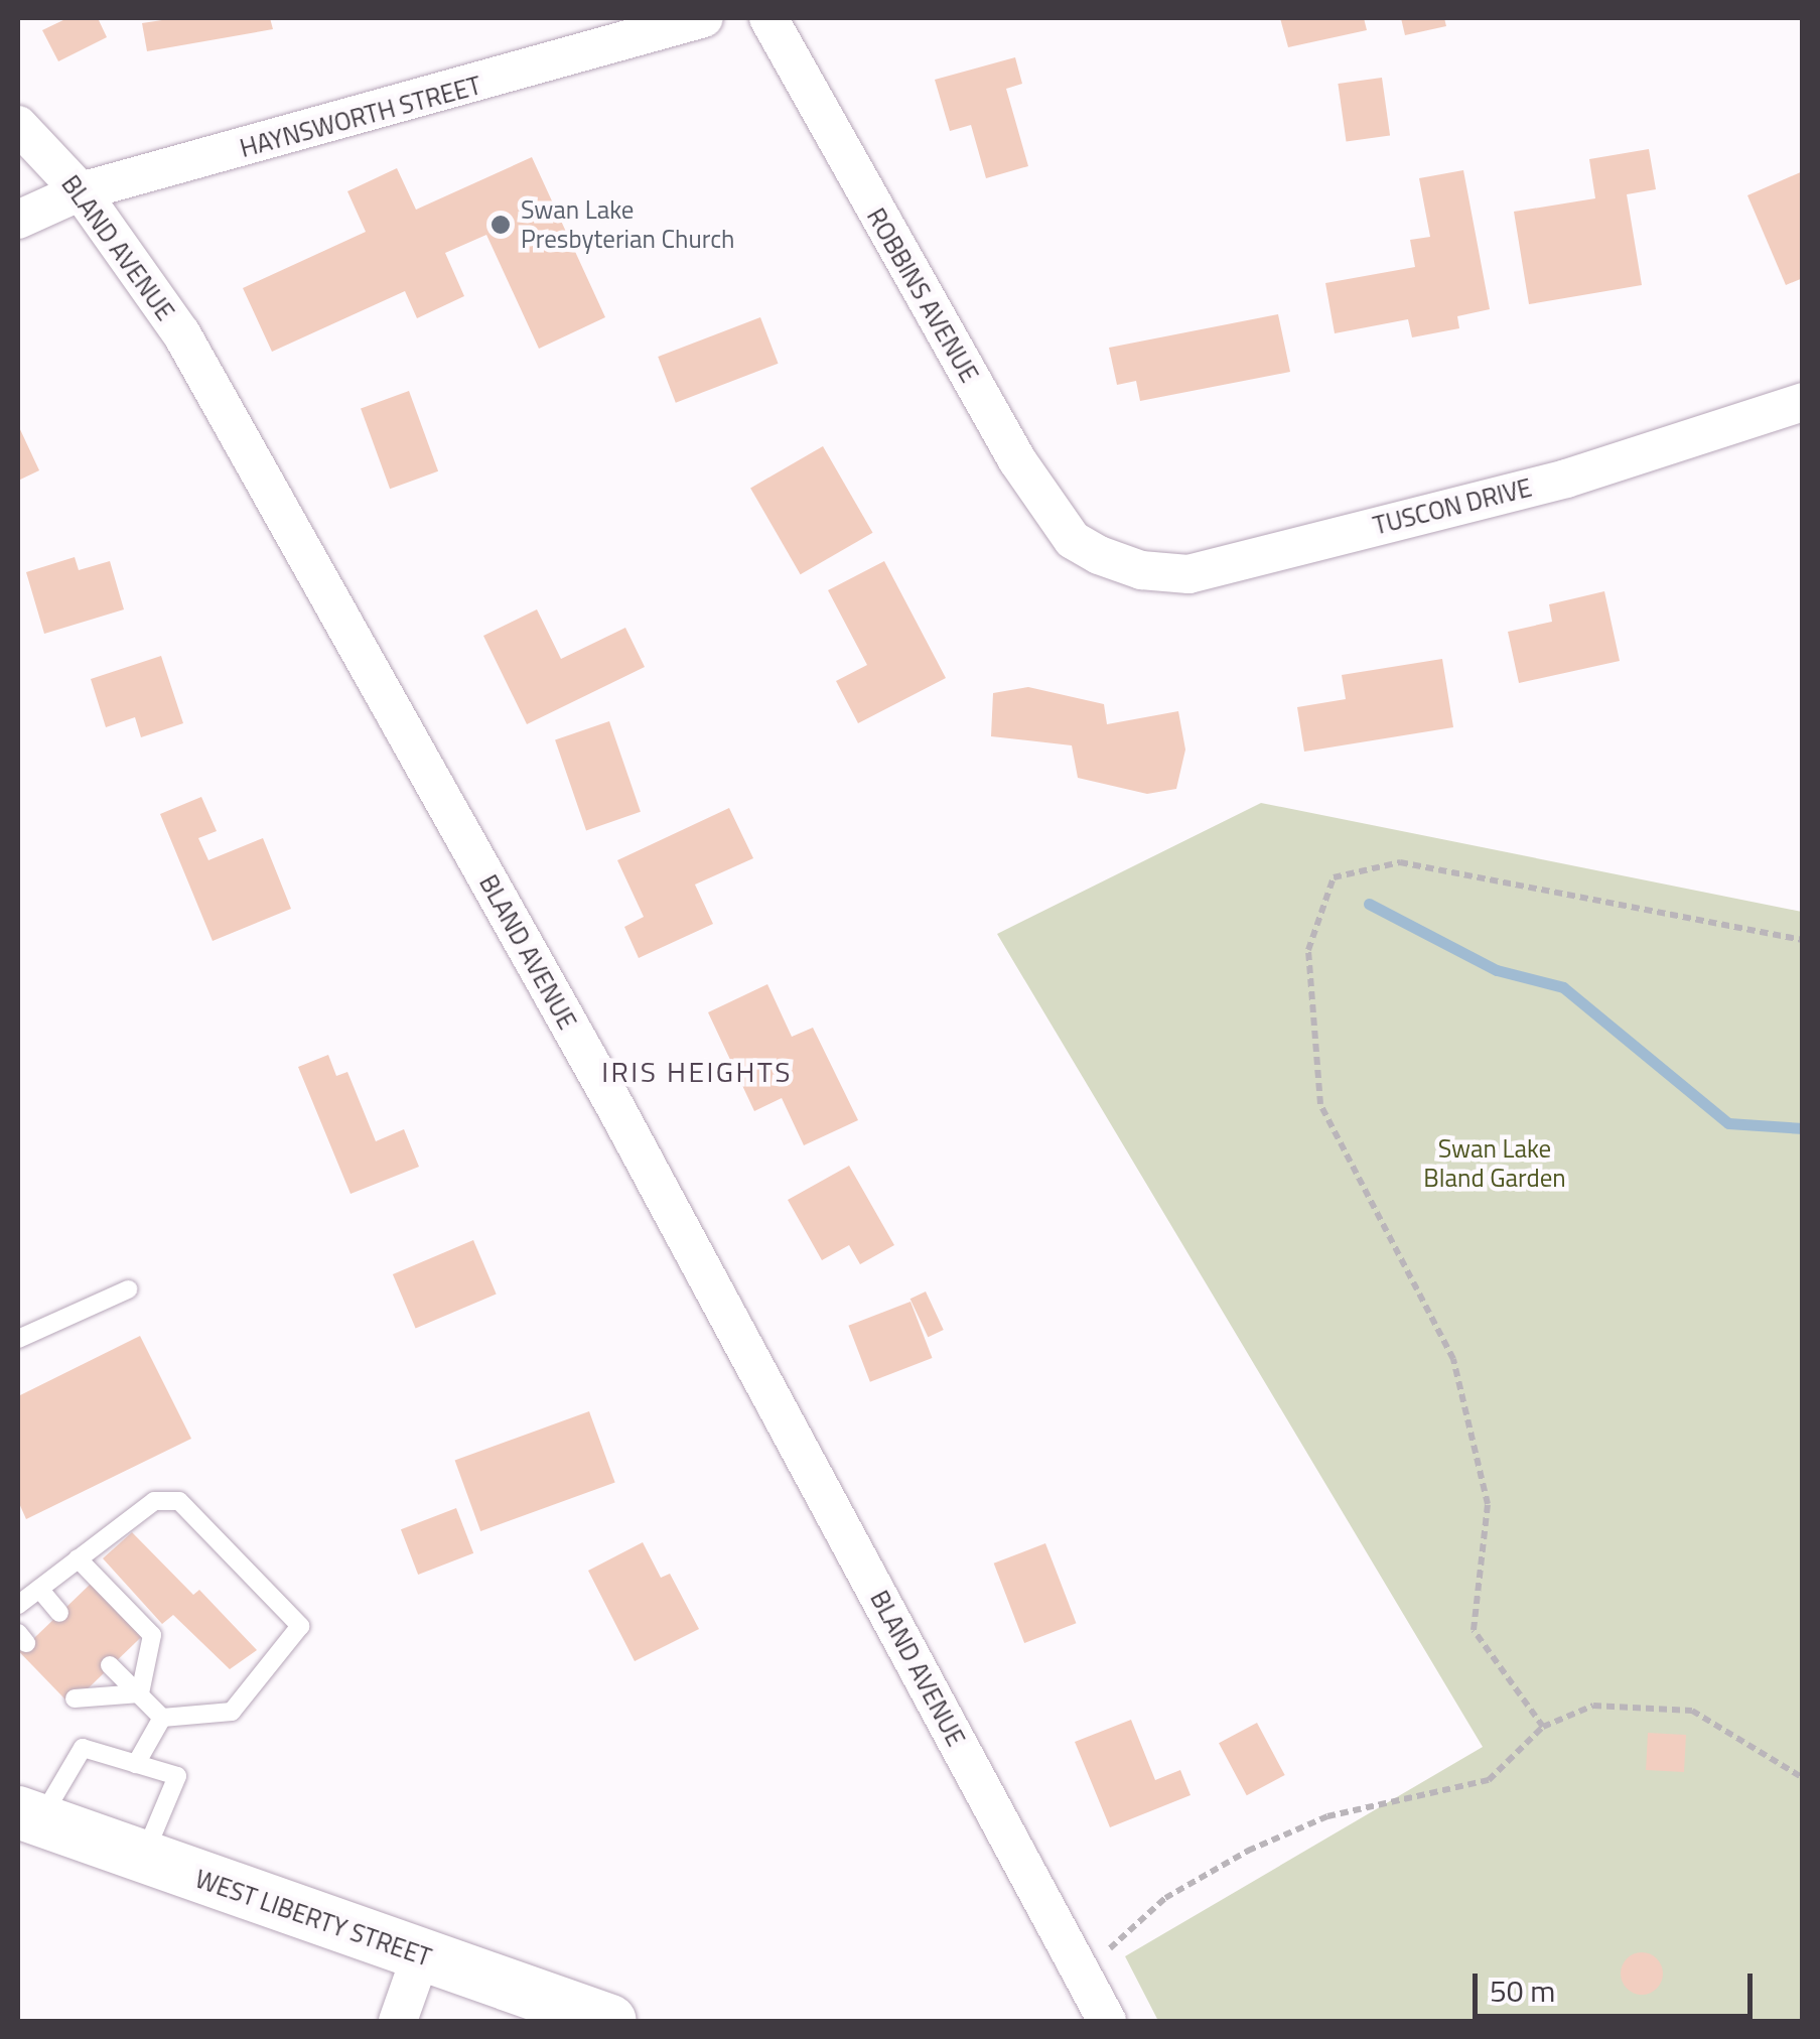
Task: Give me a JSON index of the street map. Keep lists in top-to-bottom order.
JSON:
{
  "streets": {
    "main road": ["WEST LIBERTY STREET"],
    "street": [
      "HAYNSWORTH STREET",
      "BLAND AVENUE",
      "ROBBINS AVENUE",
      "TUSCON DRIVE"
    ]
  },
  "crossings": [
    ["HAYNSWORTH STREET", "BLAND AVENUE"],
    ["ROBBINS AVENUE", "TUSCON DRIVE"]
  ],
  "districts": ["IRIS HEIGHTS"],
  "parks": ["Swan Lake Bland Garden"],
  "places": ["Swan Lake Presbyterian Church"],
  "scale_bar": "50 m"
}
